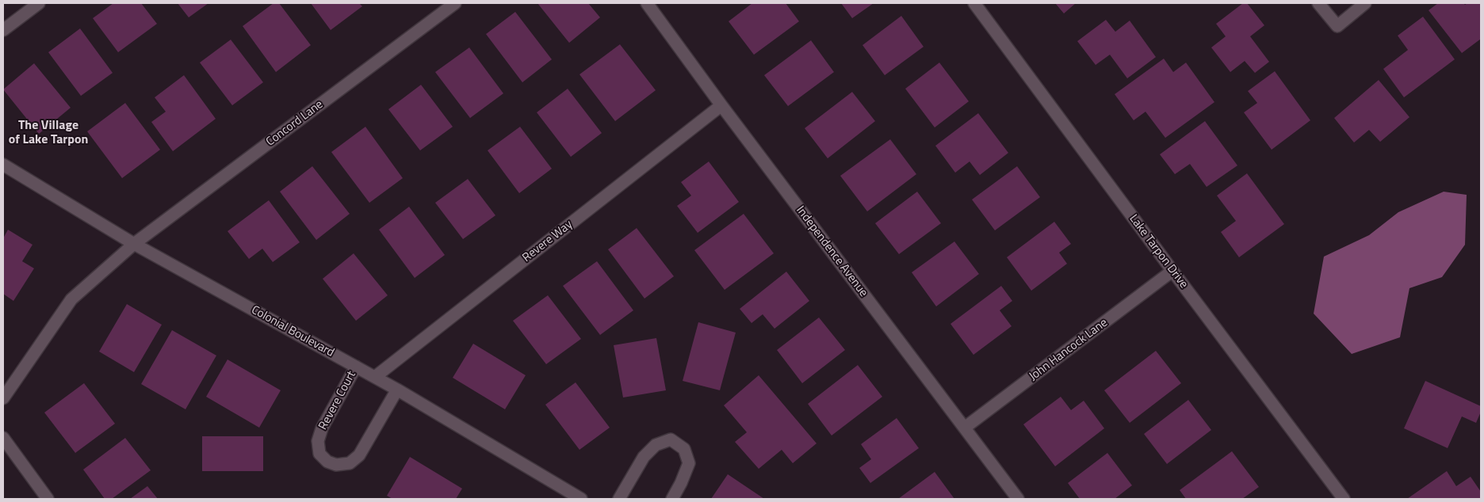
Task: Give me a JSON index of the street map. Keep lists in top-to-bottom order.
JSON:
{
  "streets": {
    "street": [
      "Concord Lane",
      "Revere Way",
      "Independence Avenue",
      "Lake Tarpon Drive",
      "Colonial Boulevard",
      "John Hancock Lane",
      "Revere Court"
    ]
  },
  "crossings": [
    ["Concord Lane", "Colonial Boulevard"],
    ["Revere Way", "Independence Avenue"],
    ["Revere Way", "Colonial Boulevard"],
    ["Independence Avenue", "John Hancock Lane"],
    ["Lake Tarpon Drive", "John Hancock Lane"],
    ["Colonial Boulevard", "Revere Court"]
  ],
  "districts": ["The Village of Lake Tarpon"]
}
